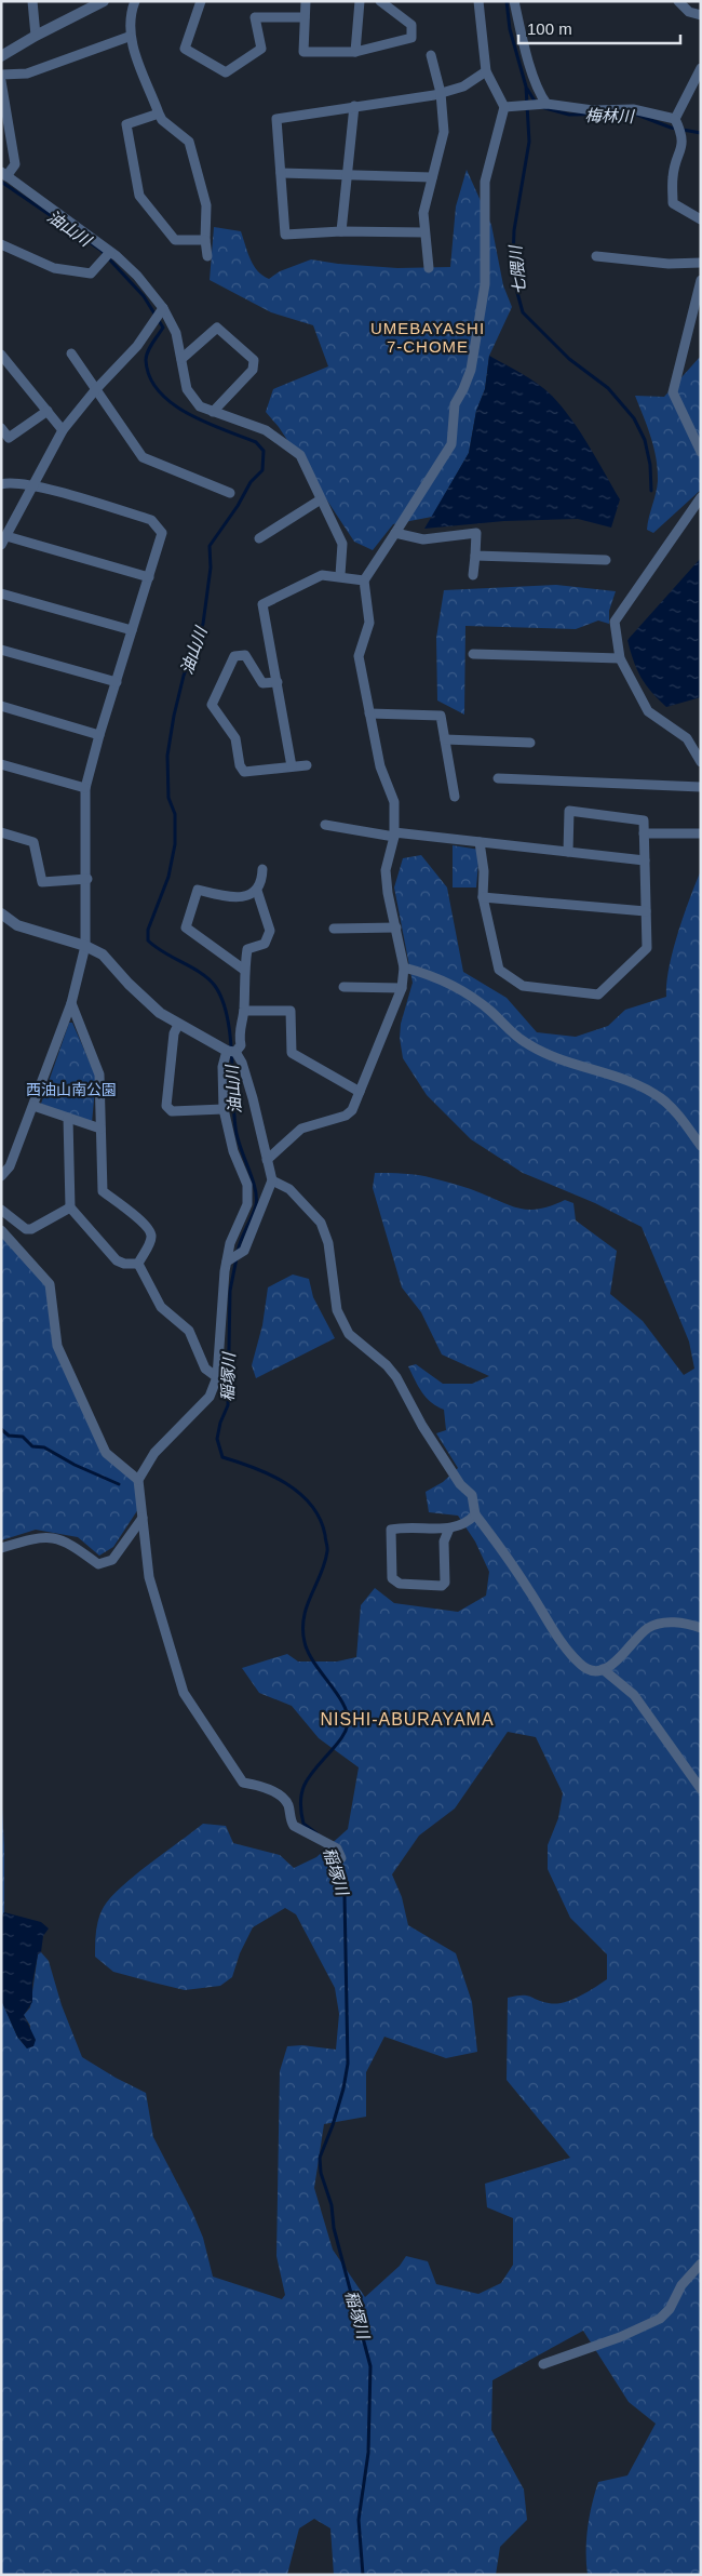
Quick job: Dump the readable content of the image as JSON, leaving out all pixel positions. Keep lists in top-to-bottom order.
{
  "districts": ["UMEBAYASHI 7-CHOME", "NISHI-ABURAYAMA"],
  "water": [
    "梅林川",
    "油山川",
    "七隈川",
    "稲塚川"
  ],
  "parks": ["西油山南公園"],
  "scale_bar": "100 m"
}
